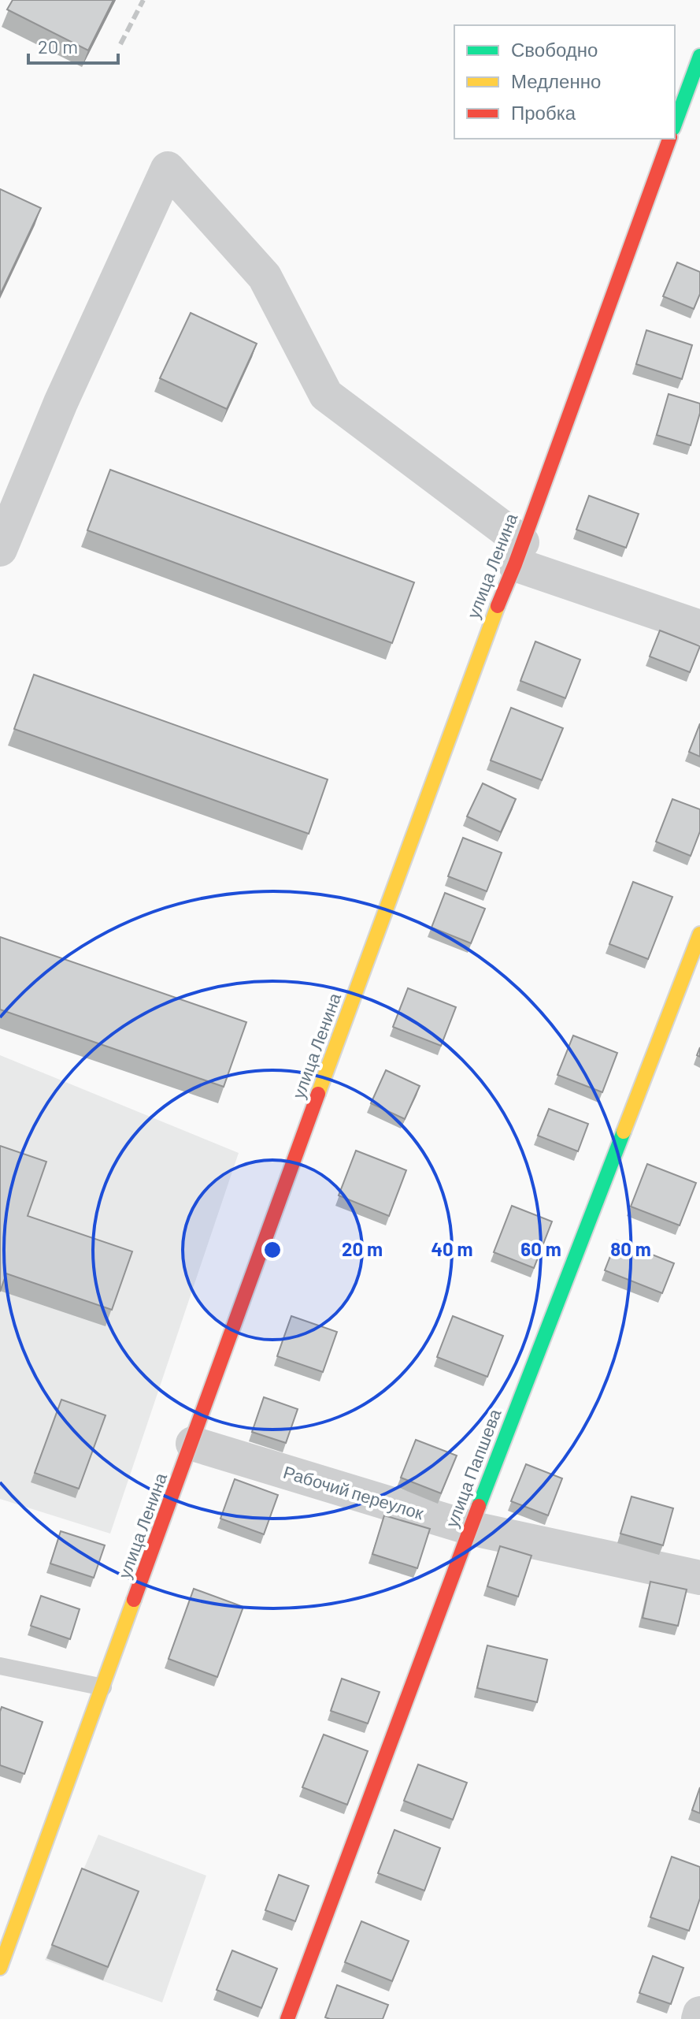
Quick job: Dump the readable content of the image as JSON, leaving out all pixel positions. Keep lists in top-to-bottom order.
{
  "streets": {
    "main road": ["улица Ленина", "улица Папшева"],
    "street": ["Рабочий переулок"]
  },
  "crossings": [
    ["улица Ленина", "Рабочий переулок"],
    ["улица Папшева", "Рабочий переулок"]
  ],
  "legend": ["Свободно", "Медленно", "Пробка"],
  "scale_bar": "20 m",
  "rings": [
    "20 m",
    "40 m",
    "60 m",
    "80 m"
  ]
}
